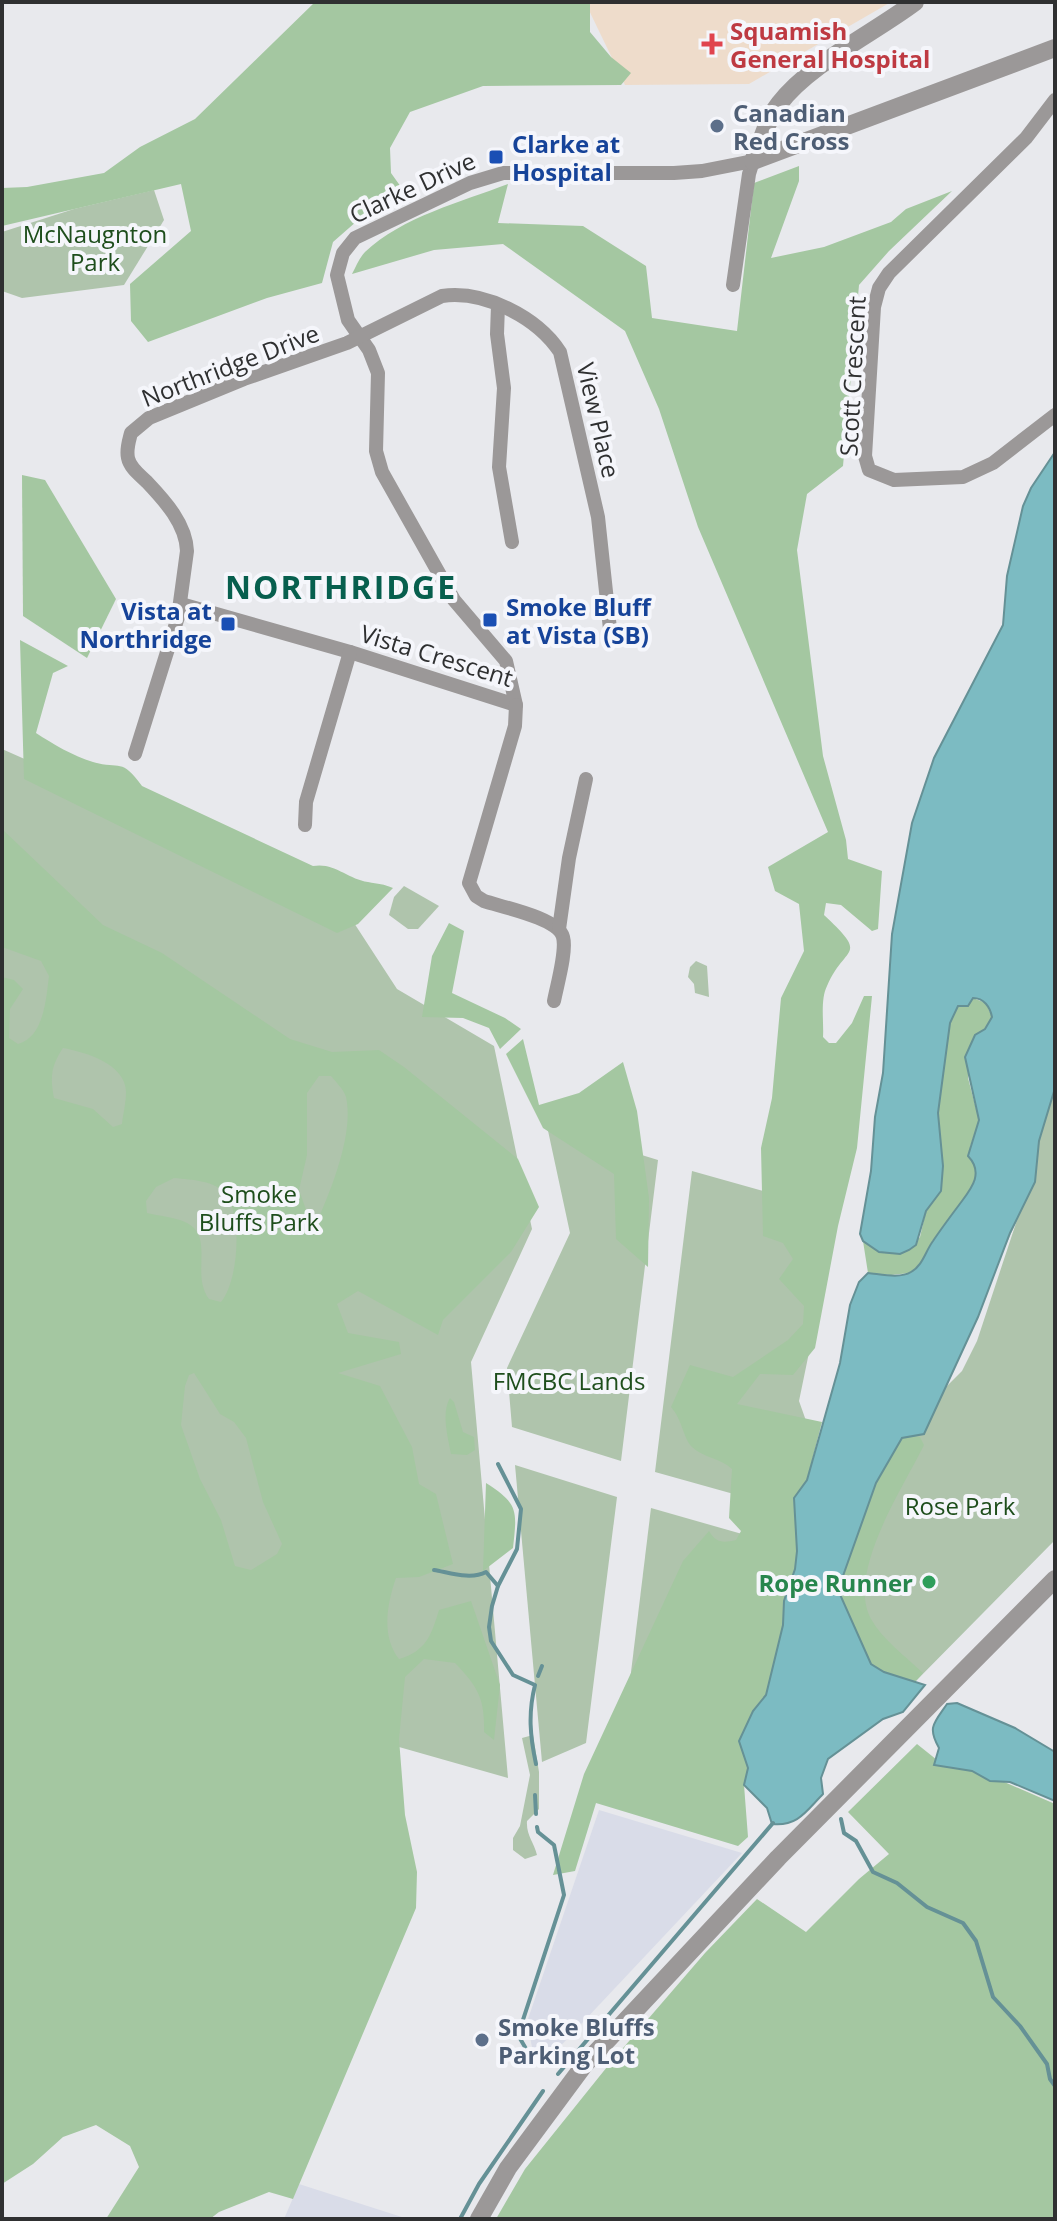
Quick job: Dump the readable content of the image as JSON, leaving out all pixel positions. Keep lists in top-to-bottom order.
{
  "streets": {
    "street": [
      "Clarke Drive",
      "Northridge Drive",
      "Scott Crescent",
      "View Place",
      "Vista Crescent"
    ]
  },
  "crossings": [
    ["Clarke Drive", "Northridge Drive"],
    ["Clarke Drive", "View Place"],
    ["Clarke Drive", "Vista Crescent"],
    ["Northridge Drive", "View Place"],
    ["Northridge Drive", "Vista Crescent"],
    ["View Place", "Vista Crescent"]
  ],
  "districts": ["NORTHRIDGE"],
  "parks": [
    "McNaugnton Park",
    "Smoke Bluffs Park",
    "FMCBC Lands",
    "Rose Park"
  ],
  "places": {
    "health": ["Squamish General Hospital"],
    "other": ["Canadian Red Cross", "Rope Runner", "Smoke Bluffs Parking Lot"],
    "transit": ["Clarke at Hospital", "Smoke Bluff at Vista (SB)", "Vista at Northridge"]
  }
}
